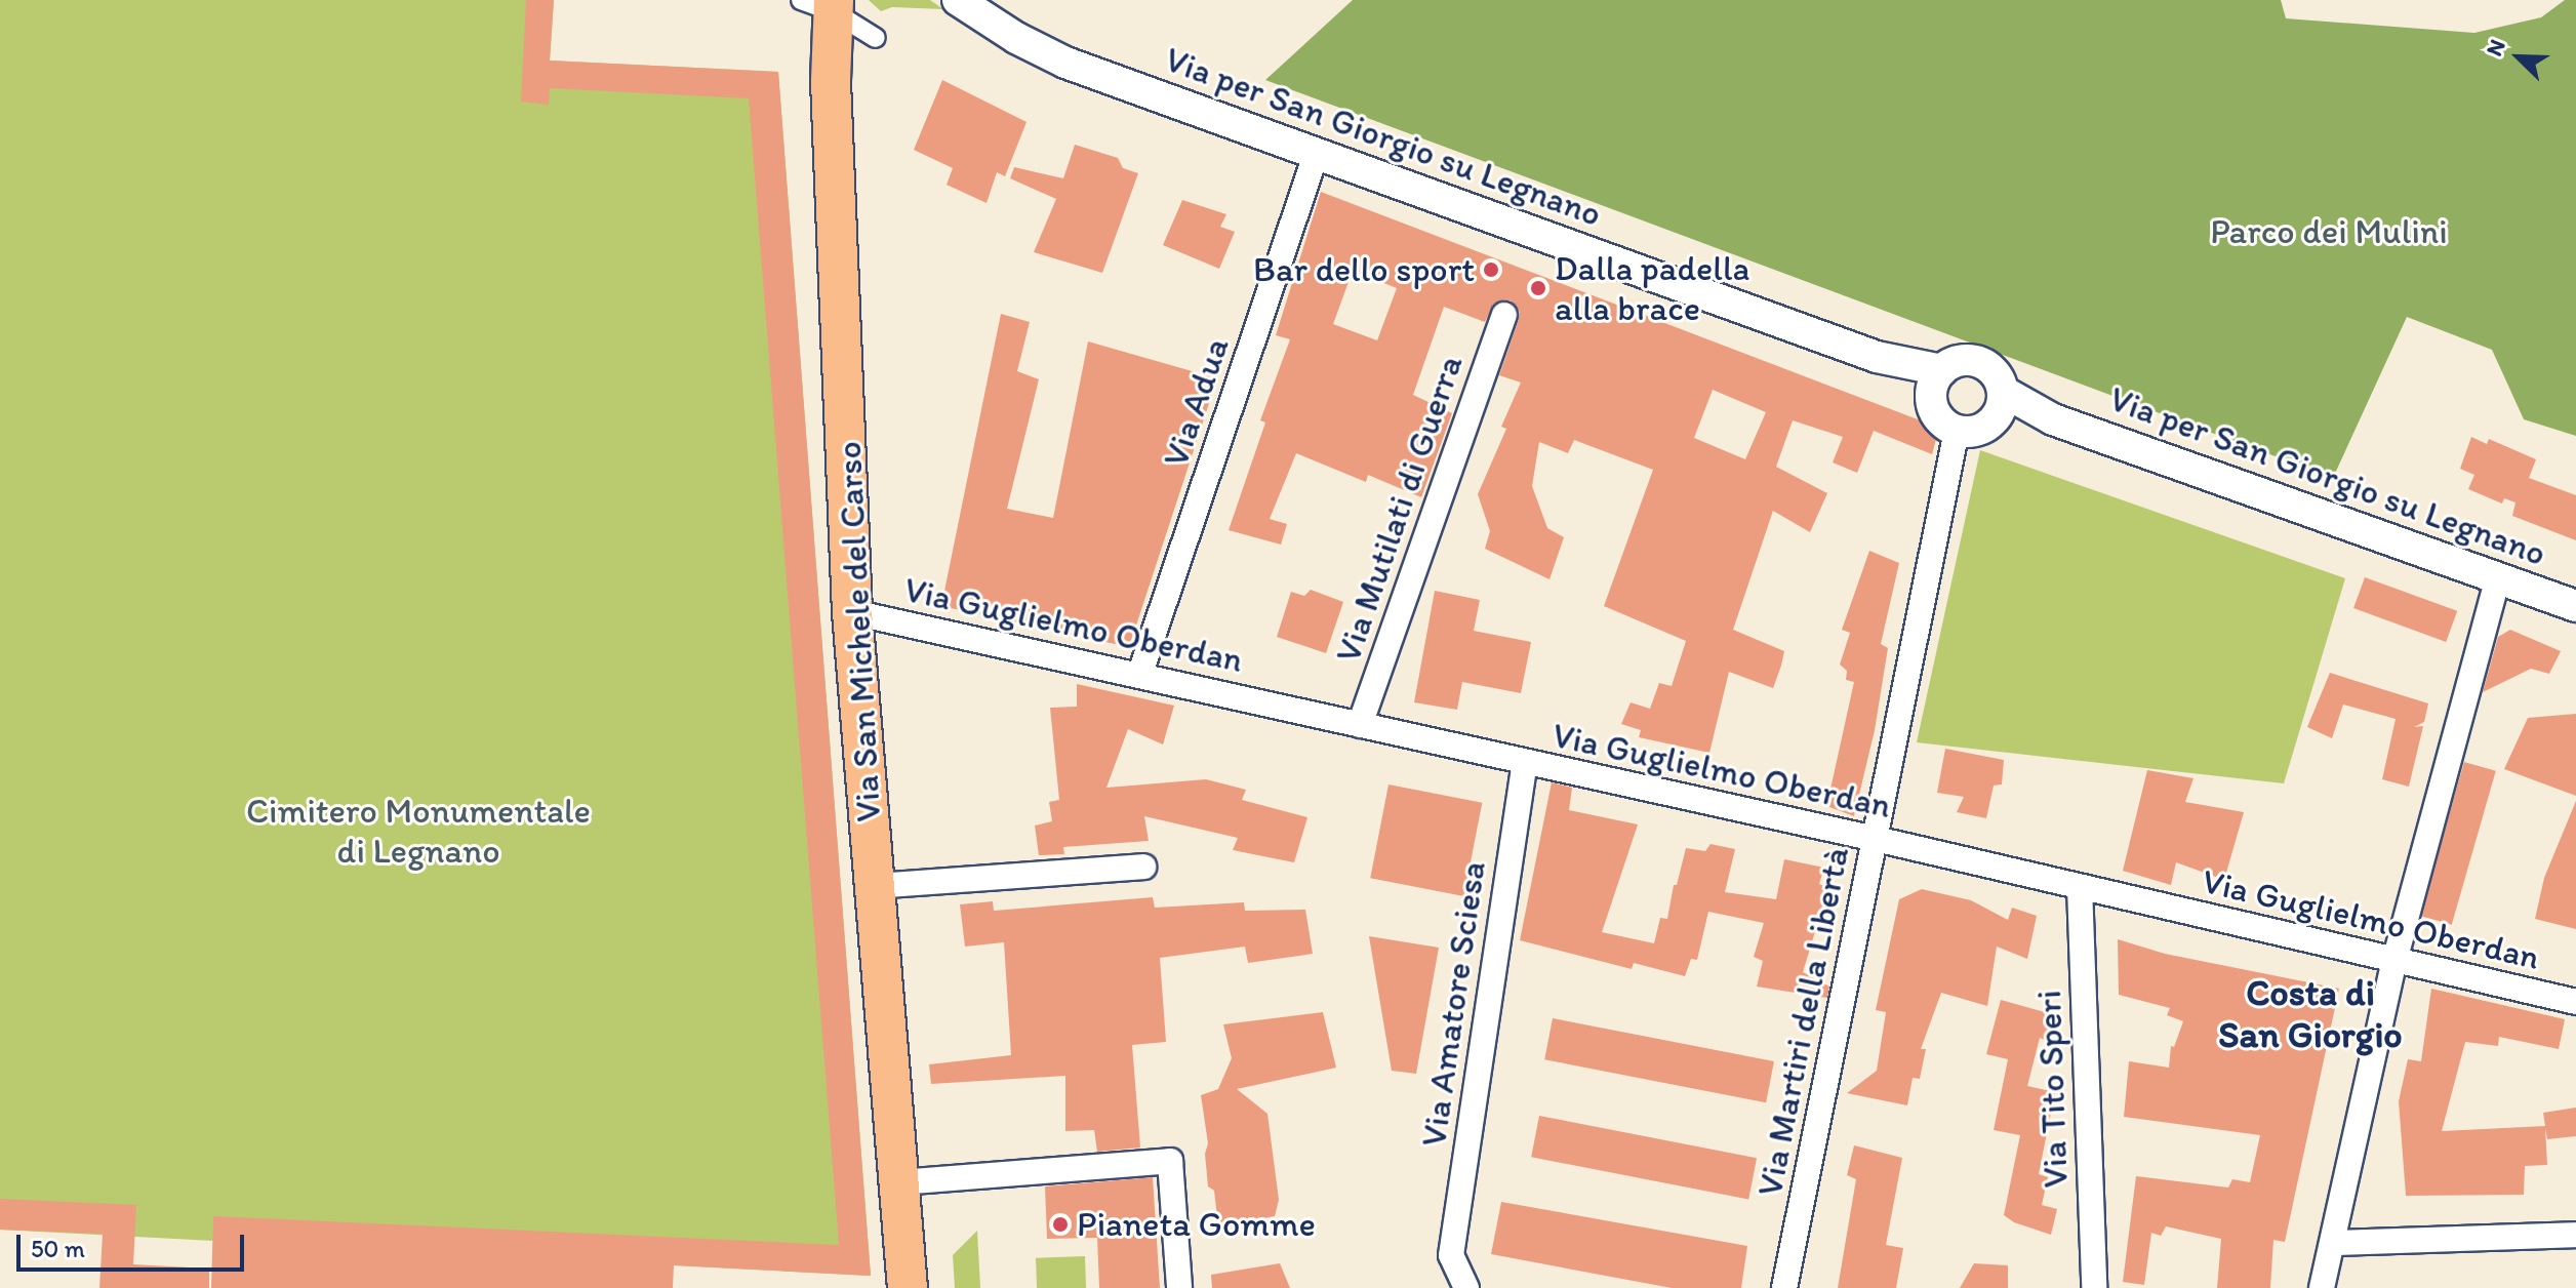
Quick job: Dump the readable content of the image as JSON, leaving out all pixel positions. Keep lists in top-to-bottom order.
{
  "streets": {
    "main road": ["Via San Michele del Carso"],
    "street": [
      "Via per San Giorgio su Legnano",
      "Via Adua",
      "Via Mutilati di Guerra",
      "Via Guglielmo Oberdan",
      "Via Amatore Sciesa",
      "Via Martiri della Libertà",
      "Via Tito Speri"
    ]
  },
  "crossings": [
    ["Via per San Giorgio su Legnano", "Via Adua"],
    ["Via per San Giorgio su Legnano", "Via Martiri della Libertà"],
    ["Via Adua", "Via Guglielmo Oberdan"],
    ["Via Mutilati di Guerra", "Via Guglielmo Oberdan"],
    ["Via Guglielmo Oberdan", "Via San Michele del Carso"],
    ["Via Guglielmo Oberdan", "Via Amatore Sciesa"],
    ["Via Guglielmo Oberdan", "Via Martiri della Libertà"],
    ["Via Guglielmo Oberdan", "Via Tito Speri"]
  ],
  "districts": ["Costa di San Giorgio"],
  "parks": ["Parco dei Mulini", "Cimitero Monumentale di Legnano"],
  "places": ["Bar dello sport", "Dalla padella alla brace", "Pianeta Gomme"],
  "scale_bar": "50 m",
  "north": "top left"
}
